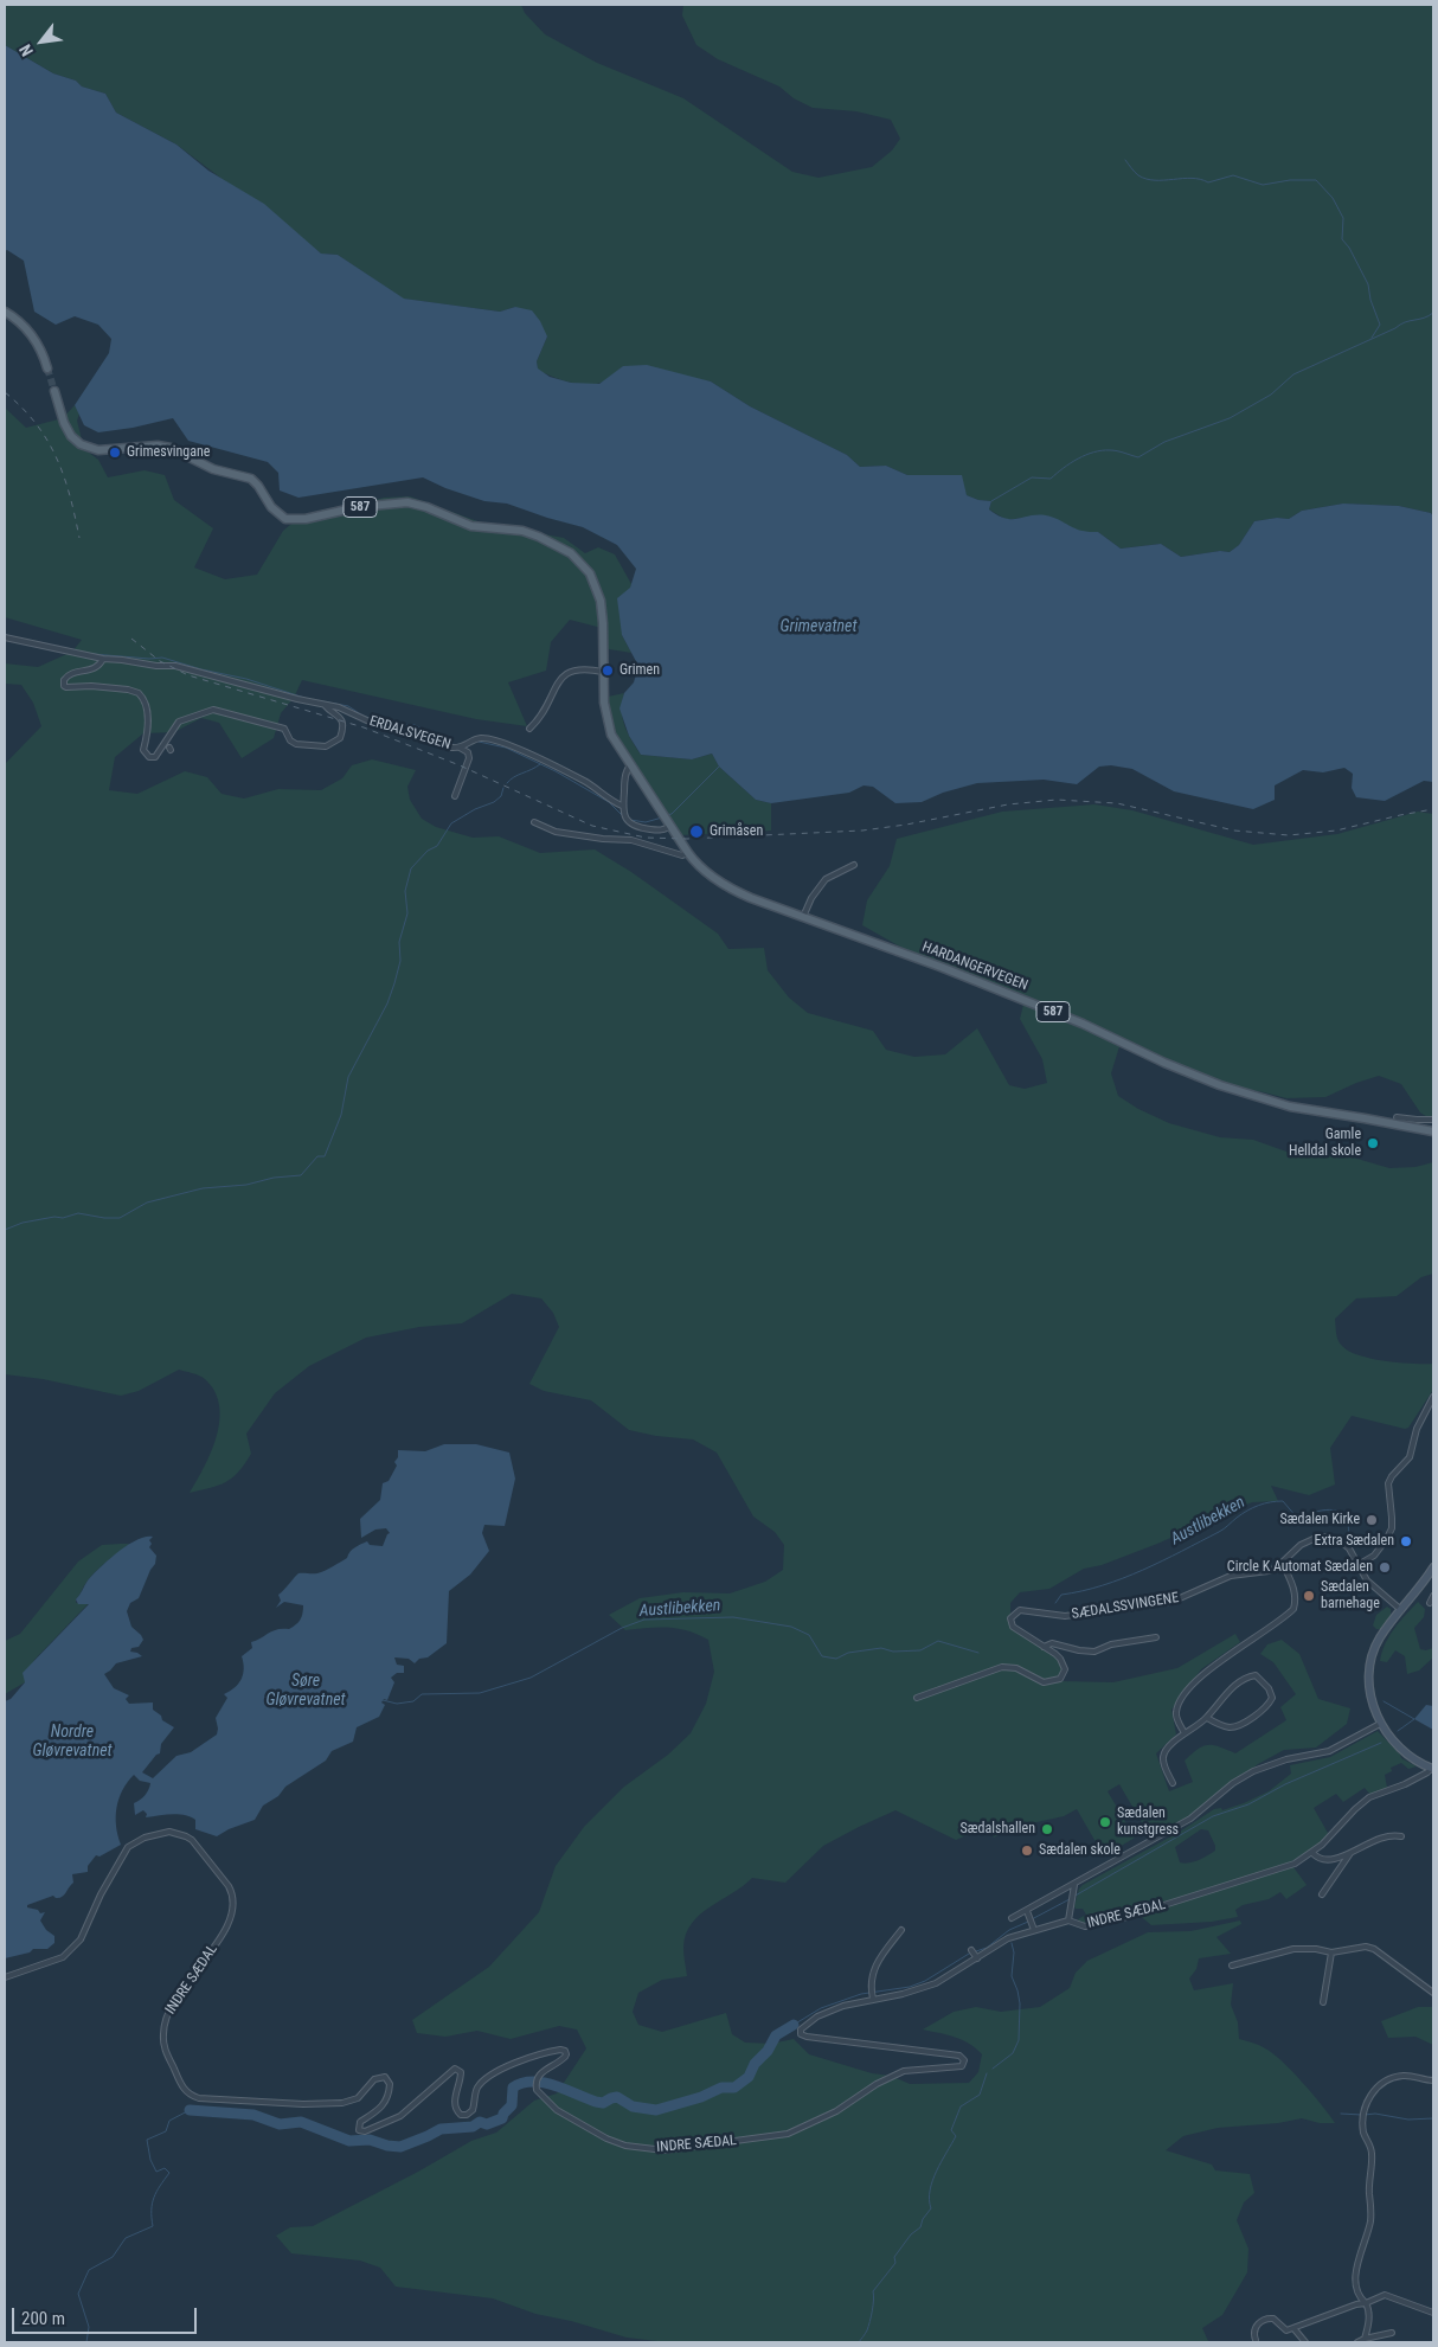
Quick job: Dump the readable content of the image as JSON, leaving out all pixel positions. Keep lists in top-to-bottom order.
{
  "streets": {
    "main road": ["587", "HARDANGERVEGEN"],
    "street": ["ERDALSVEGEN", "SÆDALSSVINGENE", "INDRE SÆDAL"]
  },
  "water": [
    "Grimevatnet",
    "Austlibekken",
    "Søre Gløvrevatnet",
    "Nordre Gløvrevatnet"
  ],
  "places": [
    "Grimesvingane",
    "Grimen",
    "Grimåsen",
    "Gamle Helldal skole",
    "Sædalen Kirke",
    "Extra Sædalen",
    "Circle K Automat Sædalen",
    "Sædalen barnehage",
    "Sædalen kunstgress",
    "Sædalshallen",
    "Sædalen skole"
  ],
  "scale_bar": "200 m",
  "north": "bottom left"
}
